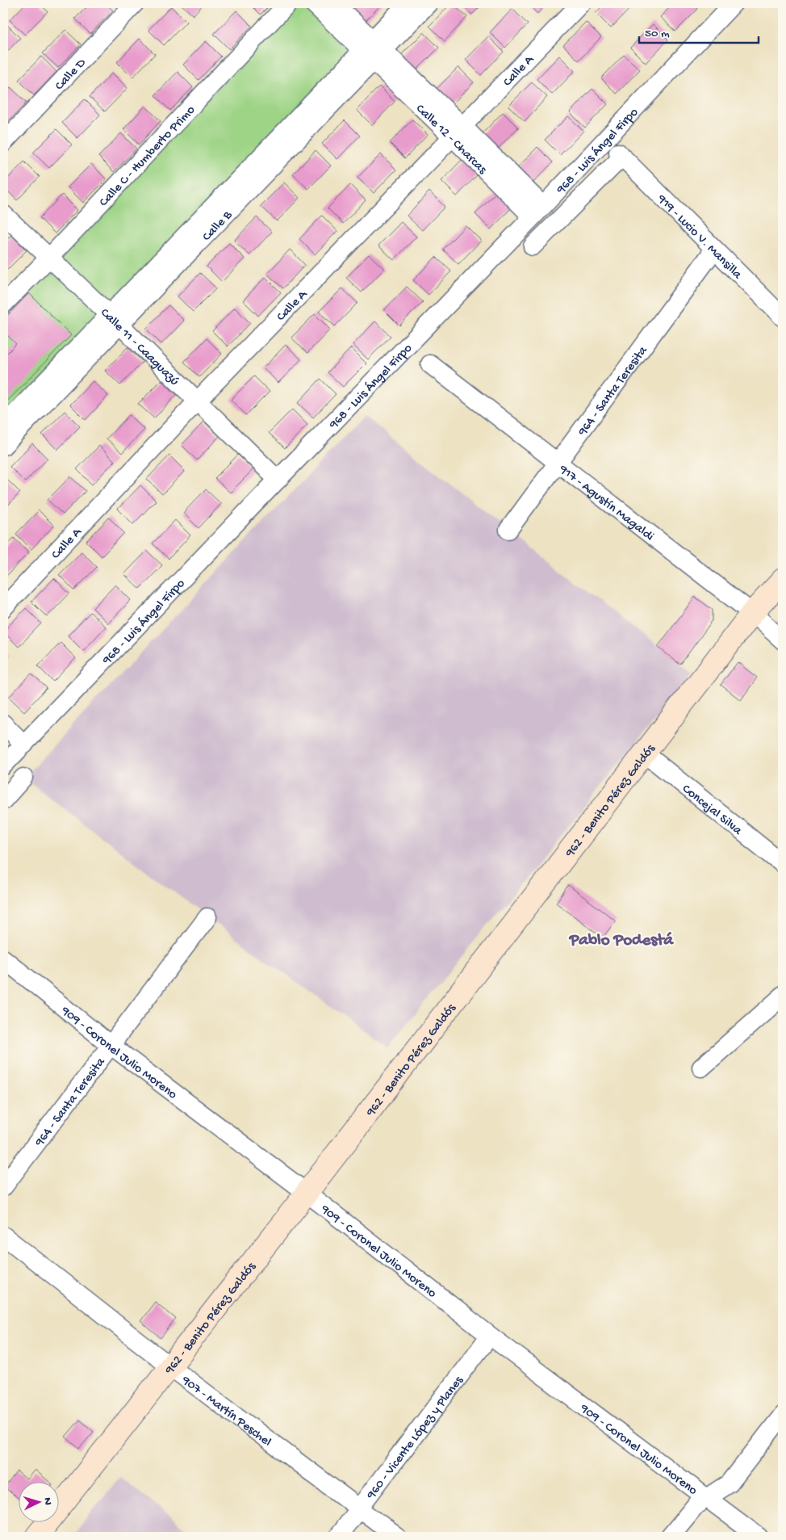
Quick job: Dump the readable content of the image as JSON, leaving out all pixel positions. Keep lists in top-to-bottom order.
{
  "streets": {
    "main road": ["962 - Benito Pérez Galdós"],
    "street": [
      "Calle A",
      "Calle D",
      "Calle 12 - Charcas",
      "968 - Luis Ángel Firpo",
      "Calle C - Humberto Primo",
      "Calle B",
      "919 - Lucio V. Mansilla",
      "Calle 11 - Caaguazú",
      "964 - Santa Teresita",
      "917 - Agustín Magaldi",
      "Concejal Silva",
      "909 - Coronel Julio Moreno",
      "907 - Martín Peschel",
      "960 - Vicente López y Planes"
    ]
  },
  "crossings": [
    ["Calle A", "Calle 12 - Charcas"],
    ["Calle A", "Calle 11 - Caaguazú"],
    ["Calle 12 - Charcas", "968 - Luis Ángel Firpo"],
    ["Calle 12 - Charcas", "Calle B"],
    ["968 - Luis Ángel Firpo", "Calle 11 - Caaguazú"],
    ["Calle C - Humberto Primo", "Calle 11 - Caaguazú"],
    ["Calle B", "Calle 11 - Caaguazú"],
    ["919 - Lucio V. Mansilla", "964 - Santa Teresita"],
    ["964 - Santa Teresita", "917 - Agustín Magaldi"],
    ["964 - Santa Teresita", "909 - Coronel Julio Moreno"],
    ["917 - Agustín Magaldi", "962 - Benito Pérez Galdós"],
    ["962 - Benito Pérez Galdós", "Concejal Silva"],
    ["962 - Benito Pérez Galdós", "909 - Coronel Julio Moreno"],
    ["962 - Benito Pérez Galdós", "907 - Martín Peschel"],
    ["909 - Coronel Julio Moreno", "960 - Vicente López y Planes"],
    ["907 - Martín Peschel", "960 - Vicente López y Planes"]
  ],
  "districts": ["Pablo Podestá"],
  "scale_bar": "50 m",
  "north": "right"
}
